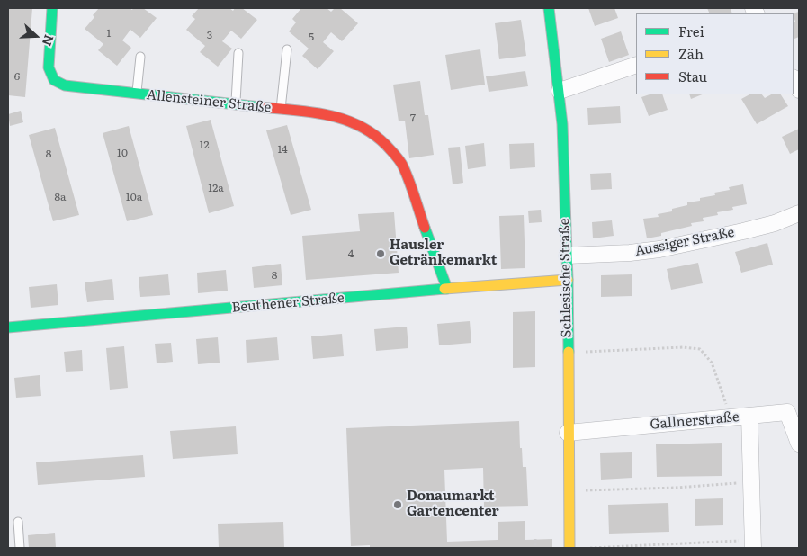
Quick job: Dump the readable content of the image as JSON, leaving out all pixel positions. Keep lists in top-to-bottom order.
{
  "streets": {
    "street": [
      "Allensteiner Straße",
      "Aussiger Straße",
      "Schlesische Straße",
      "Beuthener Straße",
      "Gallnerstraße"
    ]
  },
  "crossings": [
    ["Allensteiner Straße", "Beuthener Straße"],
    ["Aussiger Straße", "Schlesische Straße"],
    ["Schlesische Straße", "Beuthener Straße"],
    ["Schlesische Straße", "Gallnerstraße"]
  ],
  "places": ["Hausler Getränkemarkt", "Donaumarkt Gartencenter"],
  "house_numbers": [
    "1",
    "3",
    "5",
    "6",
    "7",
    "12",
    "14",
    "10",
    "8",
    "12a",
    "8a",
    "10a",
    "4",
    "8"
  ],
  "legend": ["Frei", "Zäh", "Stau"],
  "north": "right"
}
